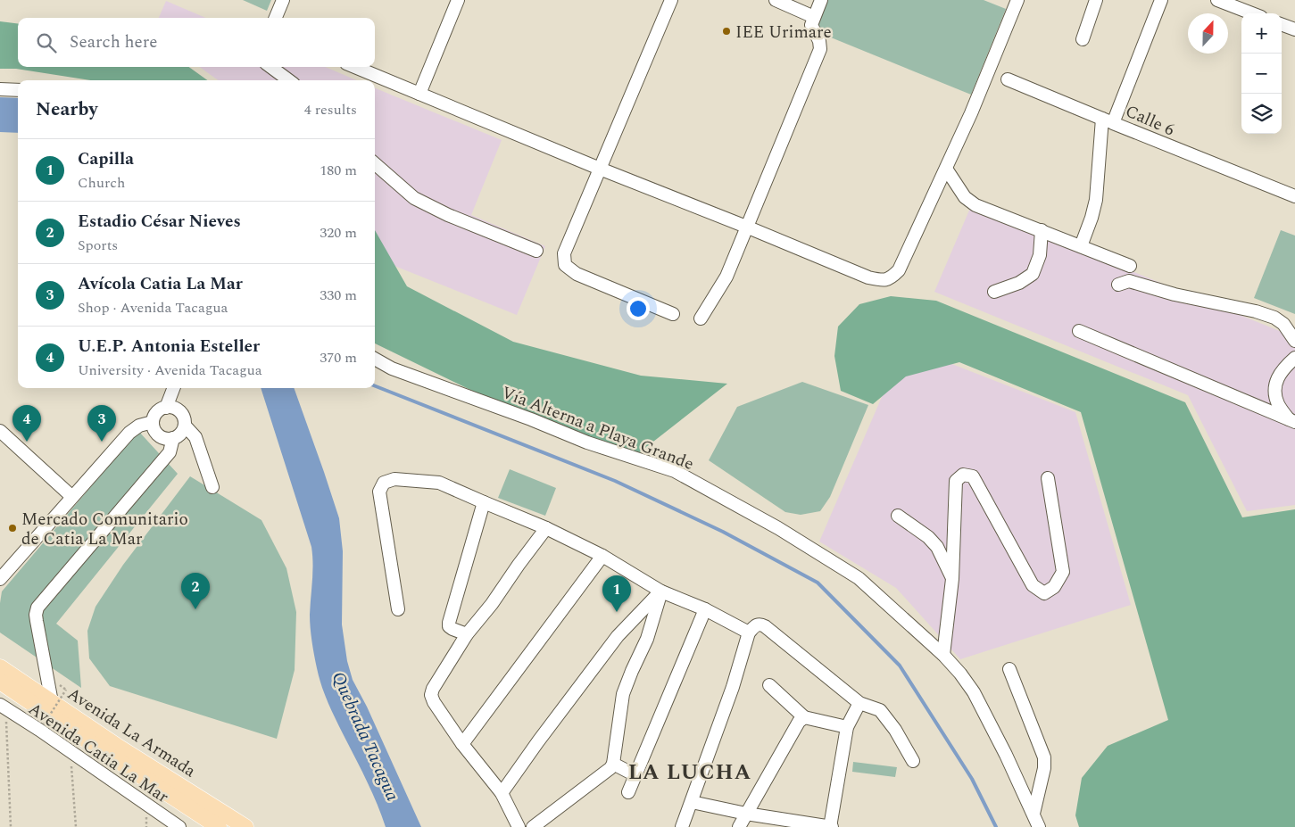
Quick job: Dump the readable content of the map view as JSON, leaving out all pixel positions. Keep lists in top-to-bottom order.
{
  "streets": {
    "main road": ["Avenida La Armada"],
    "street": ["Calle 6", "Vía Alterna a Playa Grande", "Avenida Catia La Mar"]
  },
  "districts": ["LA LUCHA"],
  "water": ["Quebrada Tacagua"],
  "places": ["IEE Urimare", "Mercado Comunitario de Catia La Mar"],
  "north": "top",
  "page": {
    "map_buttons": ["+", "−"],
    "search": "Search here",
    "heading": ["Nearby", "4 results"],
    "list": [
      {
        "mark": "1",
        "name": "Capilla",
        "note": "Church",
        "value": "180 m"
      },
      {
        "mark": "2",
        "name": "Estadio César Nieves",
        "note": "Sports",
        "value": "320 m"
      },
      {
        "mark": "3",
        "name": "Avícola Catia La Mar",
        "note": "Shop · Avenida Tacagua",
        "value": "330 m"
      },
      {
        "mark": "4",
        "name": "U.E.P. Antonia Esteller",
        "note": "University · Avenida Tacagua",
        "value": "370 m"
      }
    ],
    "pins": [
      "3",
      "4",
      "2",
      "1"
    ]
  }
}
